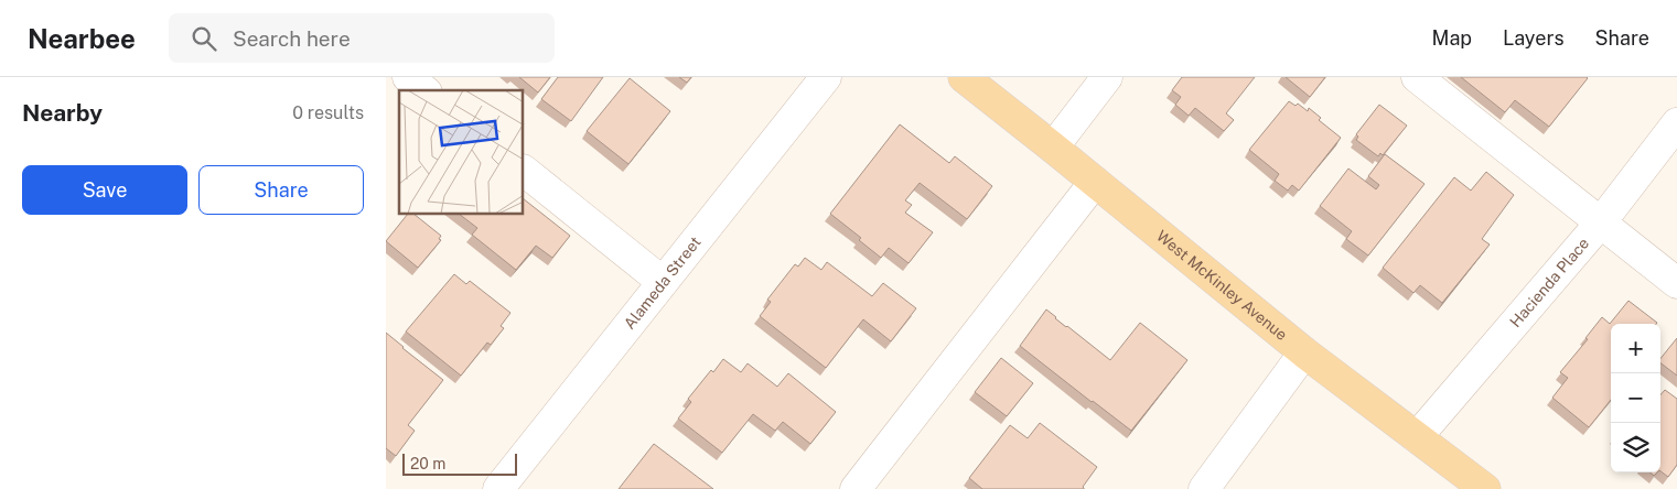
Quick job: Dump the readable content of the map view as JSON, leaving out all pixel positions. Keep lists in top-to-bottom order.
{
  "streets": {
    "main road": ["West McKinley Avenue"],
    "street": ["Hacienda Place", "Alameda Street"]
  },
  "crossings": [
    ["Hacienda Place", "West McKinley Avenue"]
  ],
  "scale_bar": "20 m",
  "page": {
    "header": "Nearbee",
    "search": "Search here",
    "nav": ["Map", "Layers", "Share"],
    "heading": ["Nearby", "0 results"],
    "buttons": ["Save", "Share"],
    "map_buttons": ["+", "−"],
    "scale": "20 m"
  }
}
